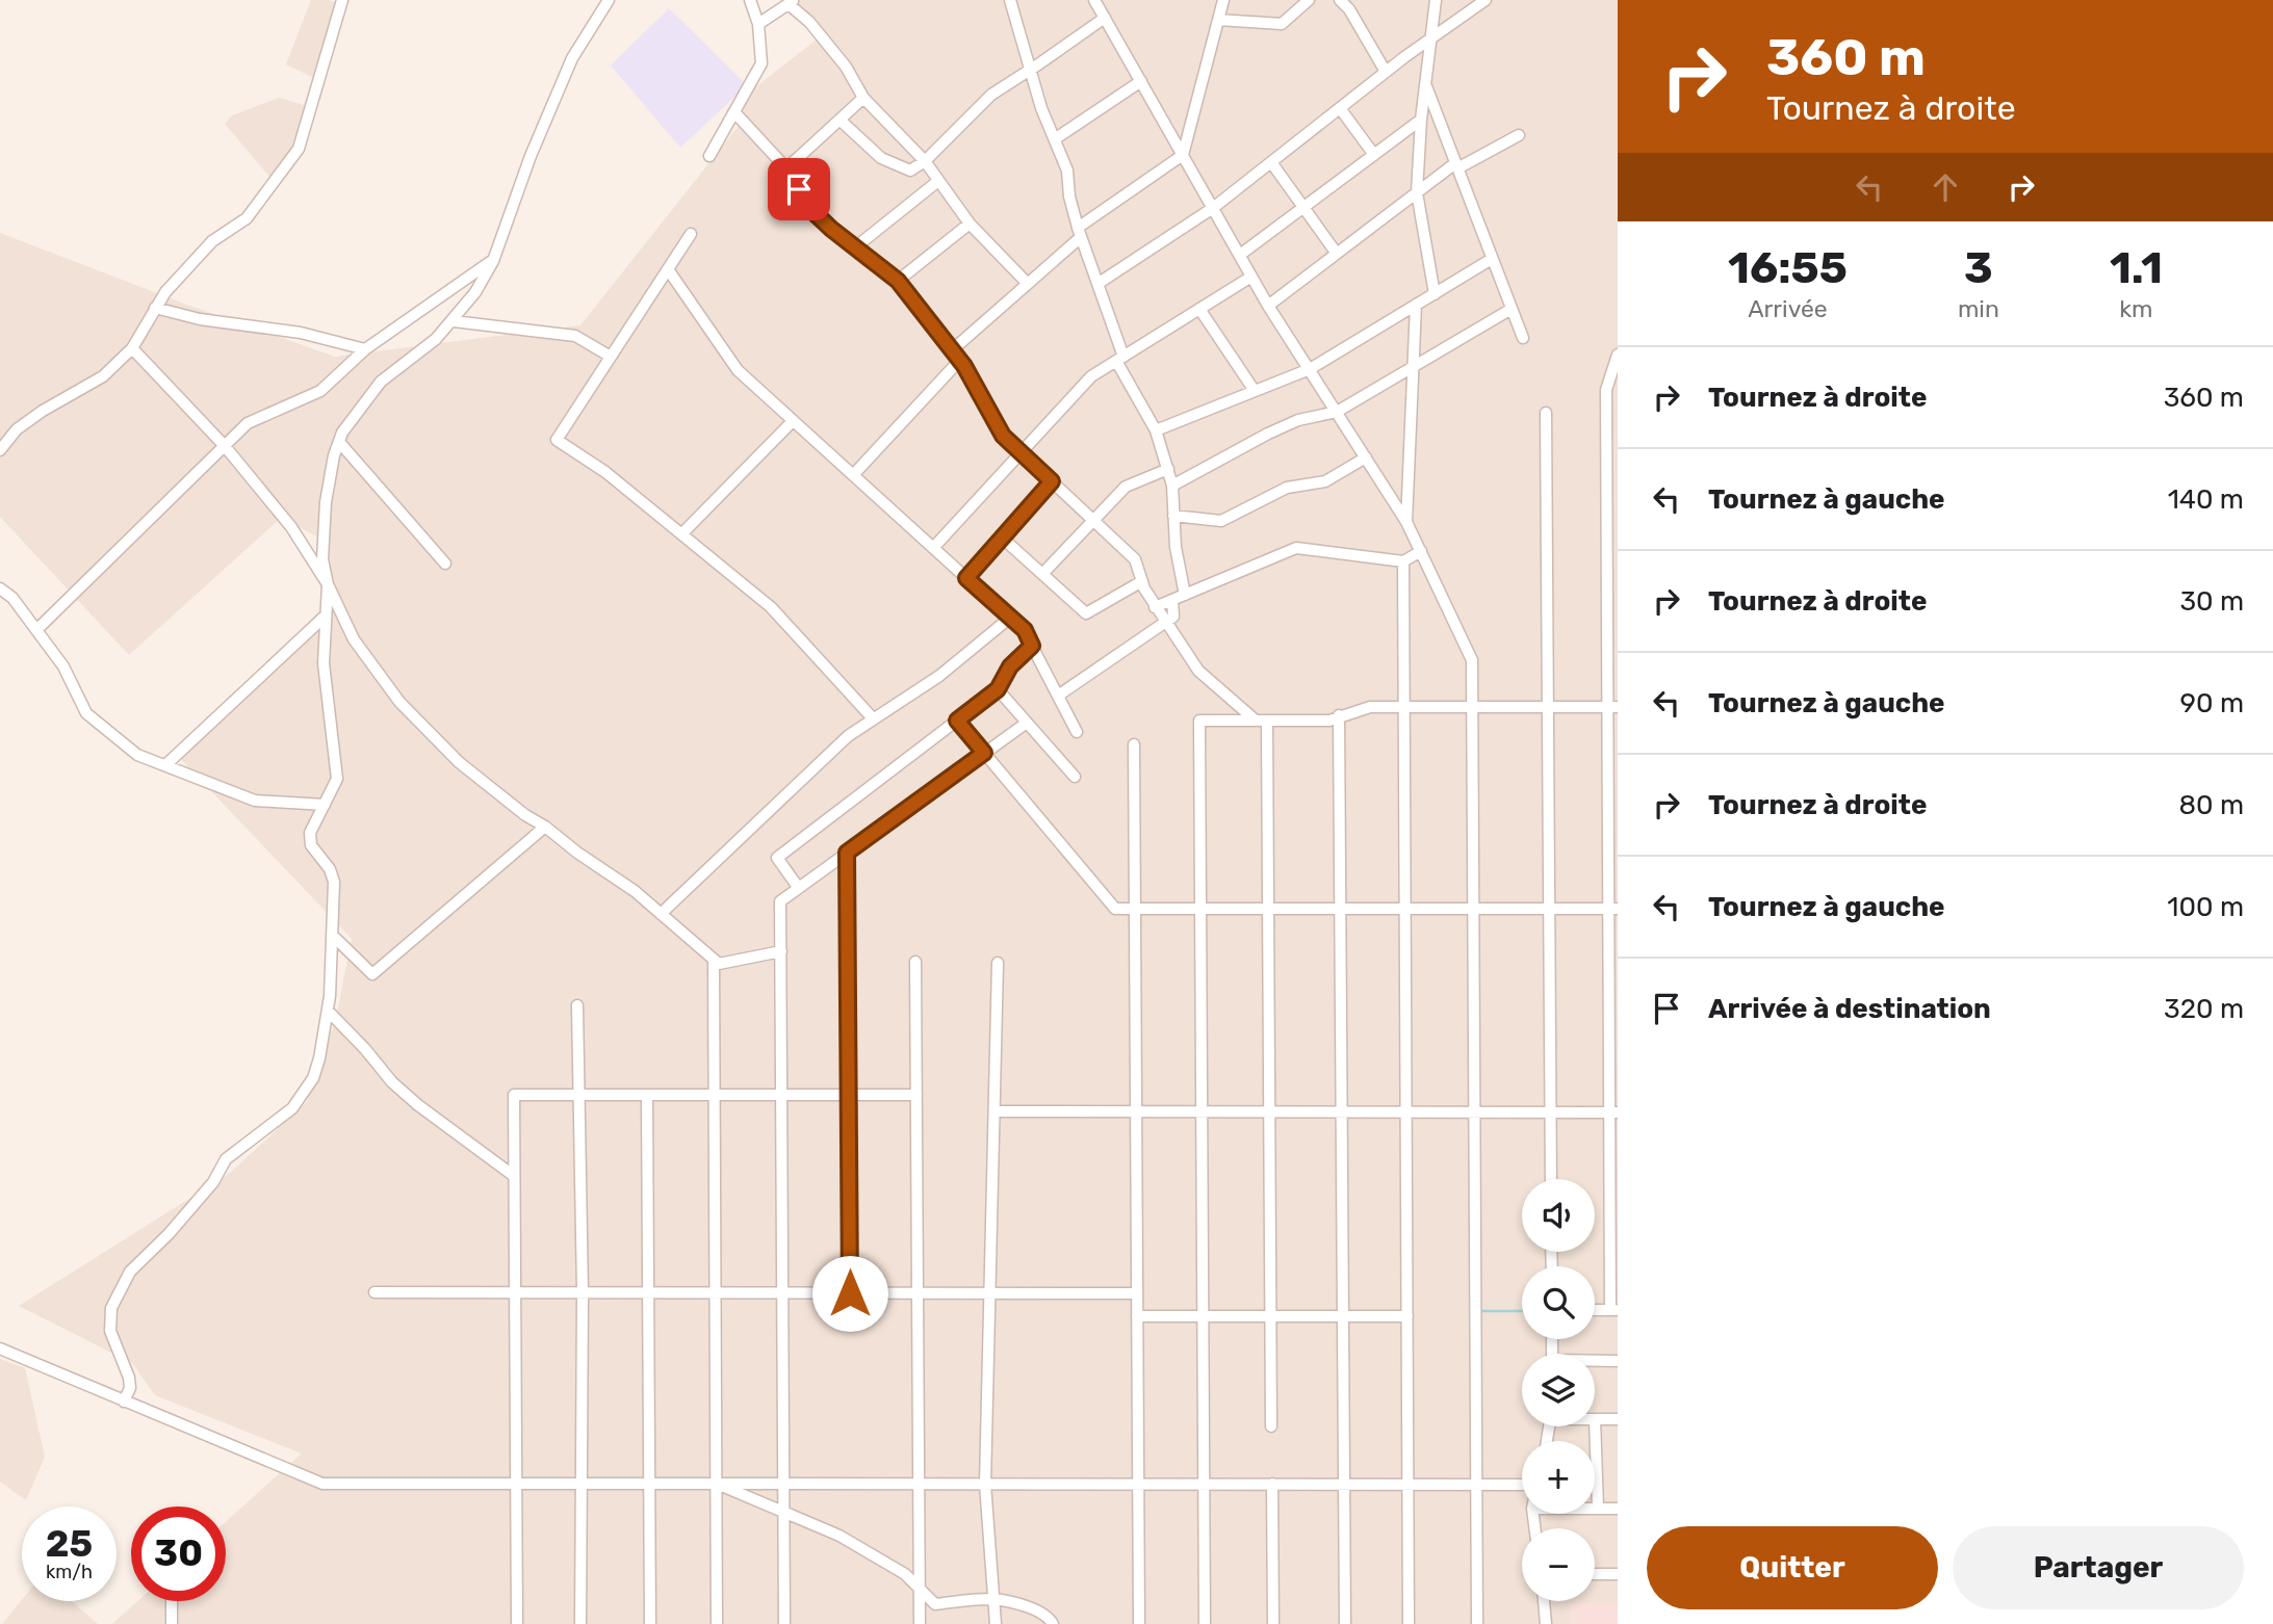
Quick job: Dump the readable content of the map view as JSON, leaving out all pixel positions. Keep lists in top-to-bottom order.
{
  "page": {
    "turn": ["360 m", "Tournez à droite"],
    "eta": [
      "16:55",
      "Arrivée",
      "3",
      "min",
      "1.1",
      "km"
    ],
    "list": [
      {
        "name": "Tournez à droite",
        "value": "360 m"
      },
      {
        "name": "Tournez à gauche",
        "value": "140 m"
      },
      {
        "name": "Tournez à droite",
        "value": "30 m"
      },
      {
        "name": "Tournez à gauche",
        "value": "90 m"
      },
      {
        "name": "Tournez à droite",
        "value": "80 m"
      },
      {
        "name": "Tournez à gauche",
        "value": "100 m"
      },
      {
        "name": "Arrivée à destination",
        "value": "320 m"
      }
    ],
    "map_buttons": ["+", "−"],
    "speed": "25 km/h",
    "limit": "30",
    "buttons": ["Quitter", "Partager"]
  }
}
